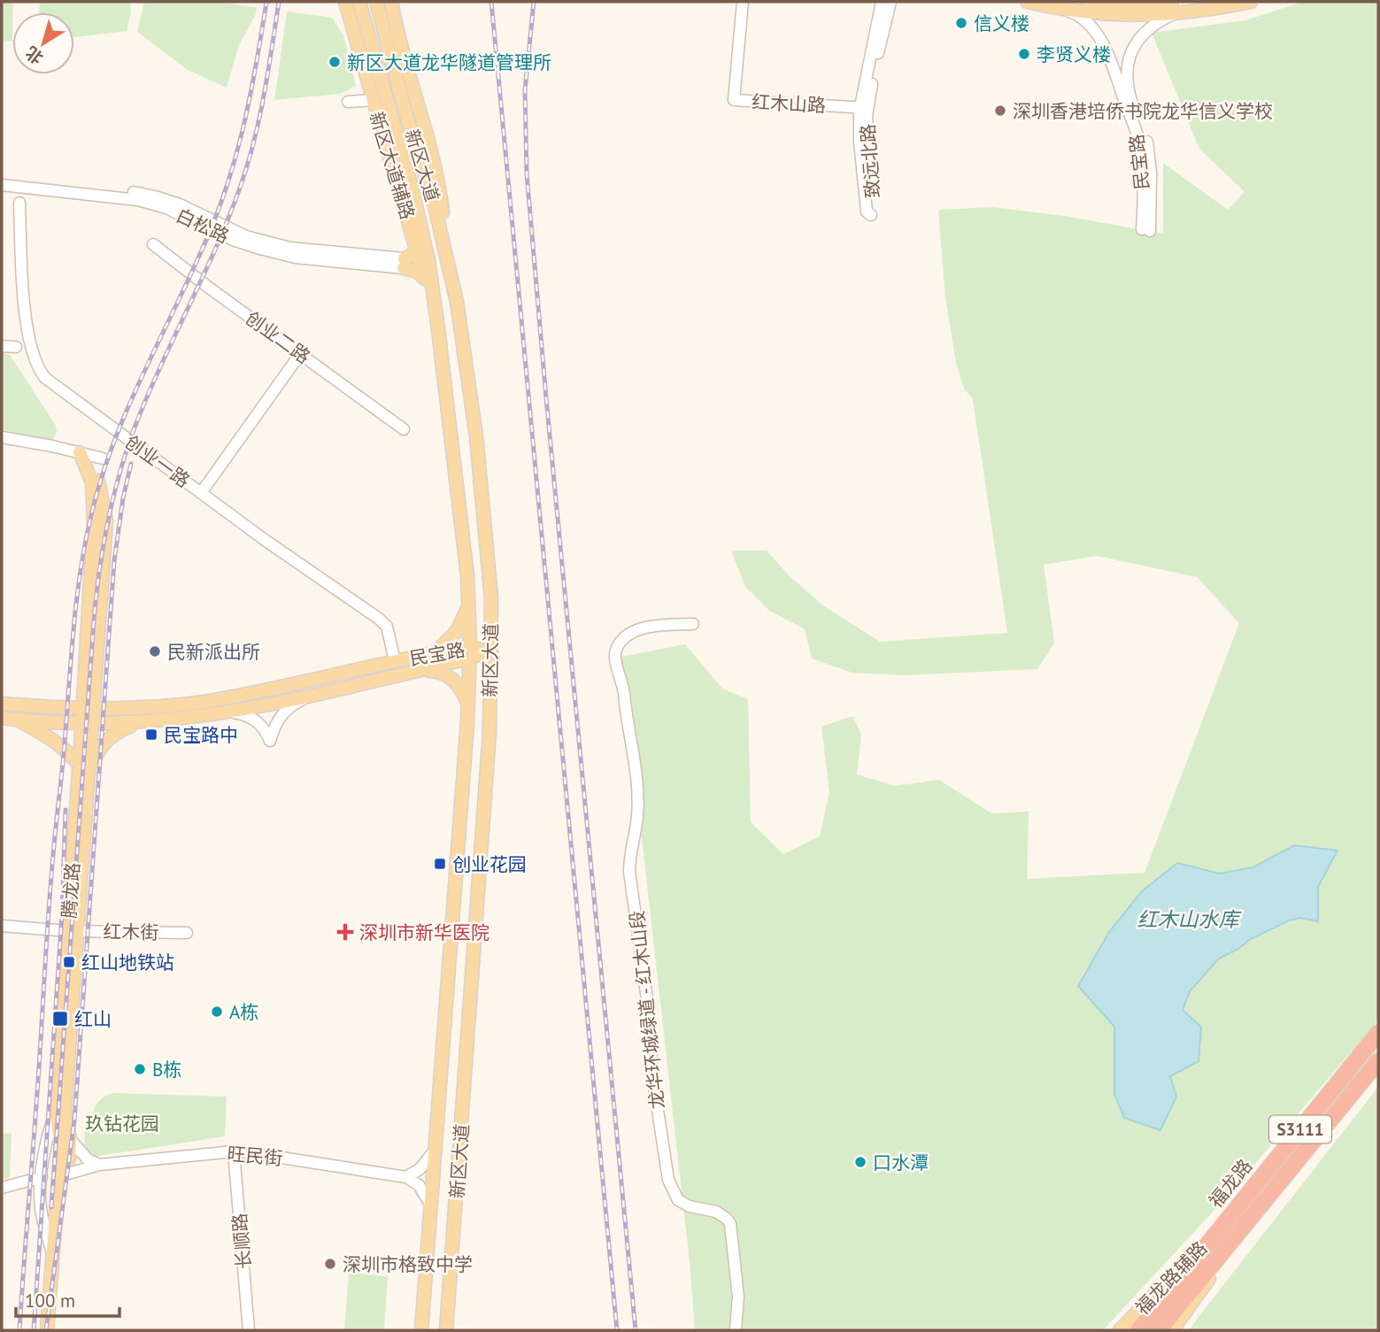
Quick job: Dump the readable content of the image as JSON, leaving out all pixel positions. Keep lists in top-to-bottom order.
{
  "streets": {
    "highway": ["S3111", "福龙路"],
    "main road": [
      "民宝路",
      "新区大道辅路",
      "新区大道",
      "腾龙路",
      "福龙路辅路"
    ],
    "street": [
      "红木山路",
      "致远北路",
      "白松路",
      "创业二路",
      "创业一路",
      "红木街",
      "龙华环城绿道 - 红木山段",
      "旺民街",
      "长顺路"
    ]
  },
  "crossings": [
    ["红木山路", "致远北路"],
    ["民宝路", "新区大道"],
    ["民宝路", "创业一路"],
    ["民宝路", "腾龙路"],
    ["新区大道辅路", "新区大道"],
    ["腾龙路", "红木街"],
    ["腾龙路", "旺民街"],
    ["旺民街", "长顺路"],
    ["福龙路", "福龙路辅路"]
  ],
  "water": ["红木山水库"],
  "parks": ["玖钻花园"],
  "places": {
    "other": [
      "信义楼",
      "李贤义楼",
      "新区大道龙华隧道管理所",
      "深圳香港培侨书院龙华信义学校",
      "民新派出所",
      "A栋",
      "B栋",
      "口水潭",
      "深圳市格致中学"
    ],
    "transit": [
      "民宝路中",
      "创业花园",
      "红山地铁站",
      "红山"
    ],
    "health": ["深圳市新华医院"]
  },
  "scale_bar": "100 m",
  "north": "bottom left"
}
